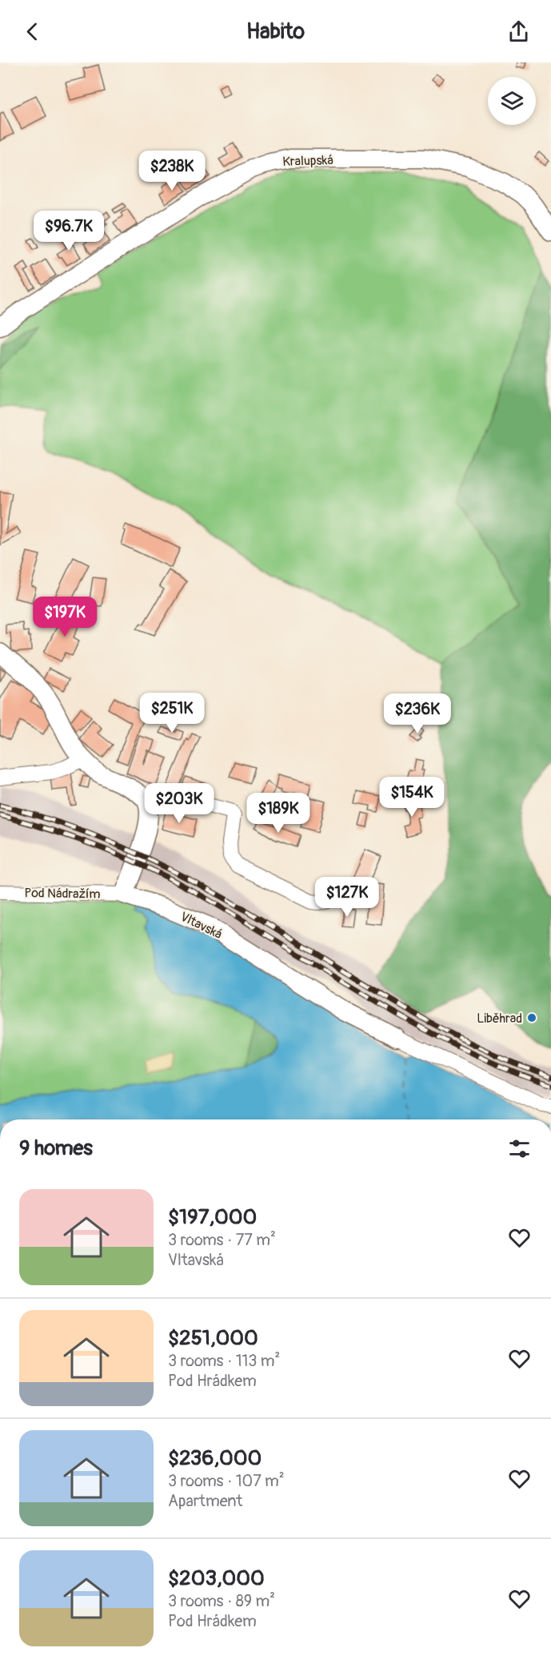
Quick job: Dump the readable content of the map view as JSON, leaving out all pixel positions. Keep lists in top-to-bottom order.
{
  "streets": {
    "street": ["Kralupská", "Pod Nádražím", "Vltavská"]
  },
  "crossings": [
    ["Pod Nádražím", "Vltavská"]
  ],
  "places": ["Liběhrad"],
  "page": {
    "header": "Habito",
    "price": [
      "$238K",
      "$96.7K",
      "$197K",
      "$251K",
      "$236K",
      "$154K",
      "$203K",
      "$189K",
      "$127K"
    ],
    "heading": "9 homes",
    "list": [
      {
        "name": "$197,000",
        "note": "3 rooms · 77 m² · Vltavská"
      },
      {
        "name": "$251,000",
        "note": "3 rooms · 113 m² · Pod Hrádkem"
      },
      {
        "name": "$236,000",
        "note": "3 rooms · 107 m² · Apartment"
      },
      {
        "name": "$203,000",
        "note": "3 rooms · 89 m² · Pod Hrádkem"
      }
    ]
  }
}
